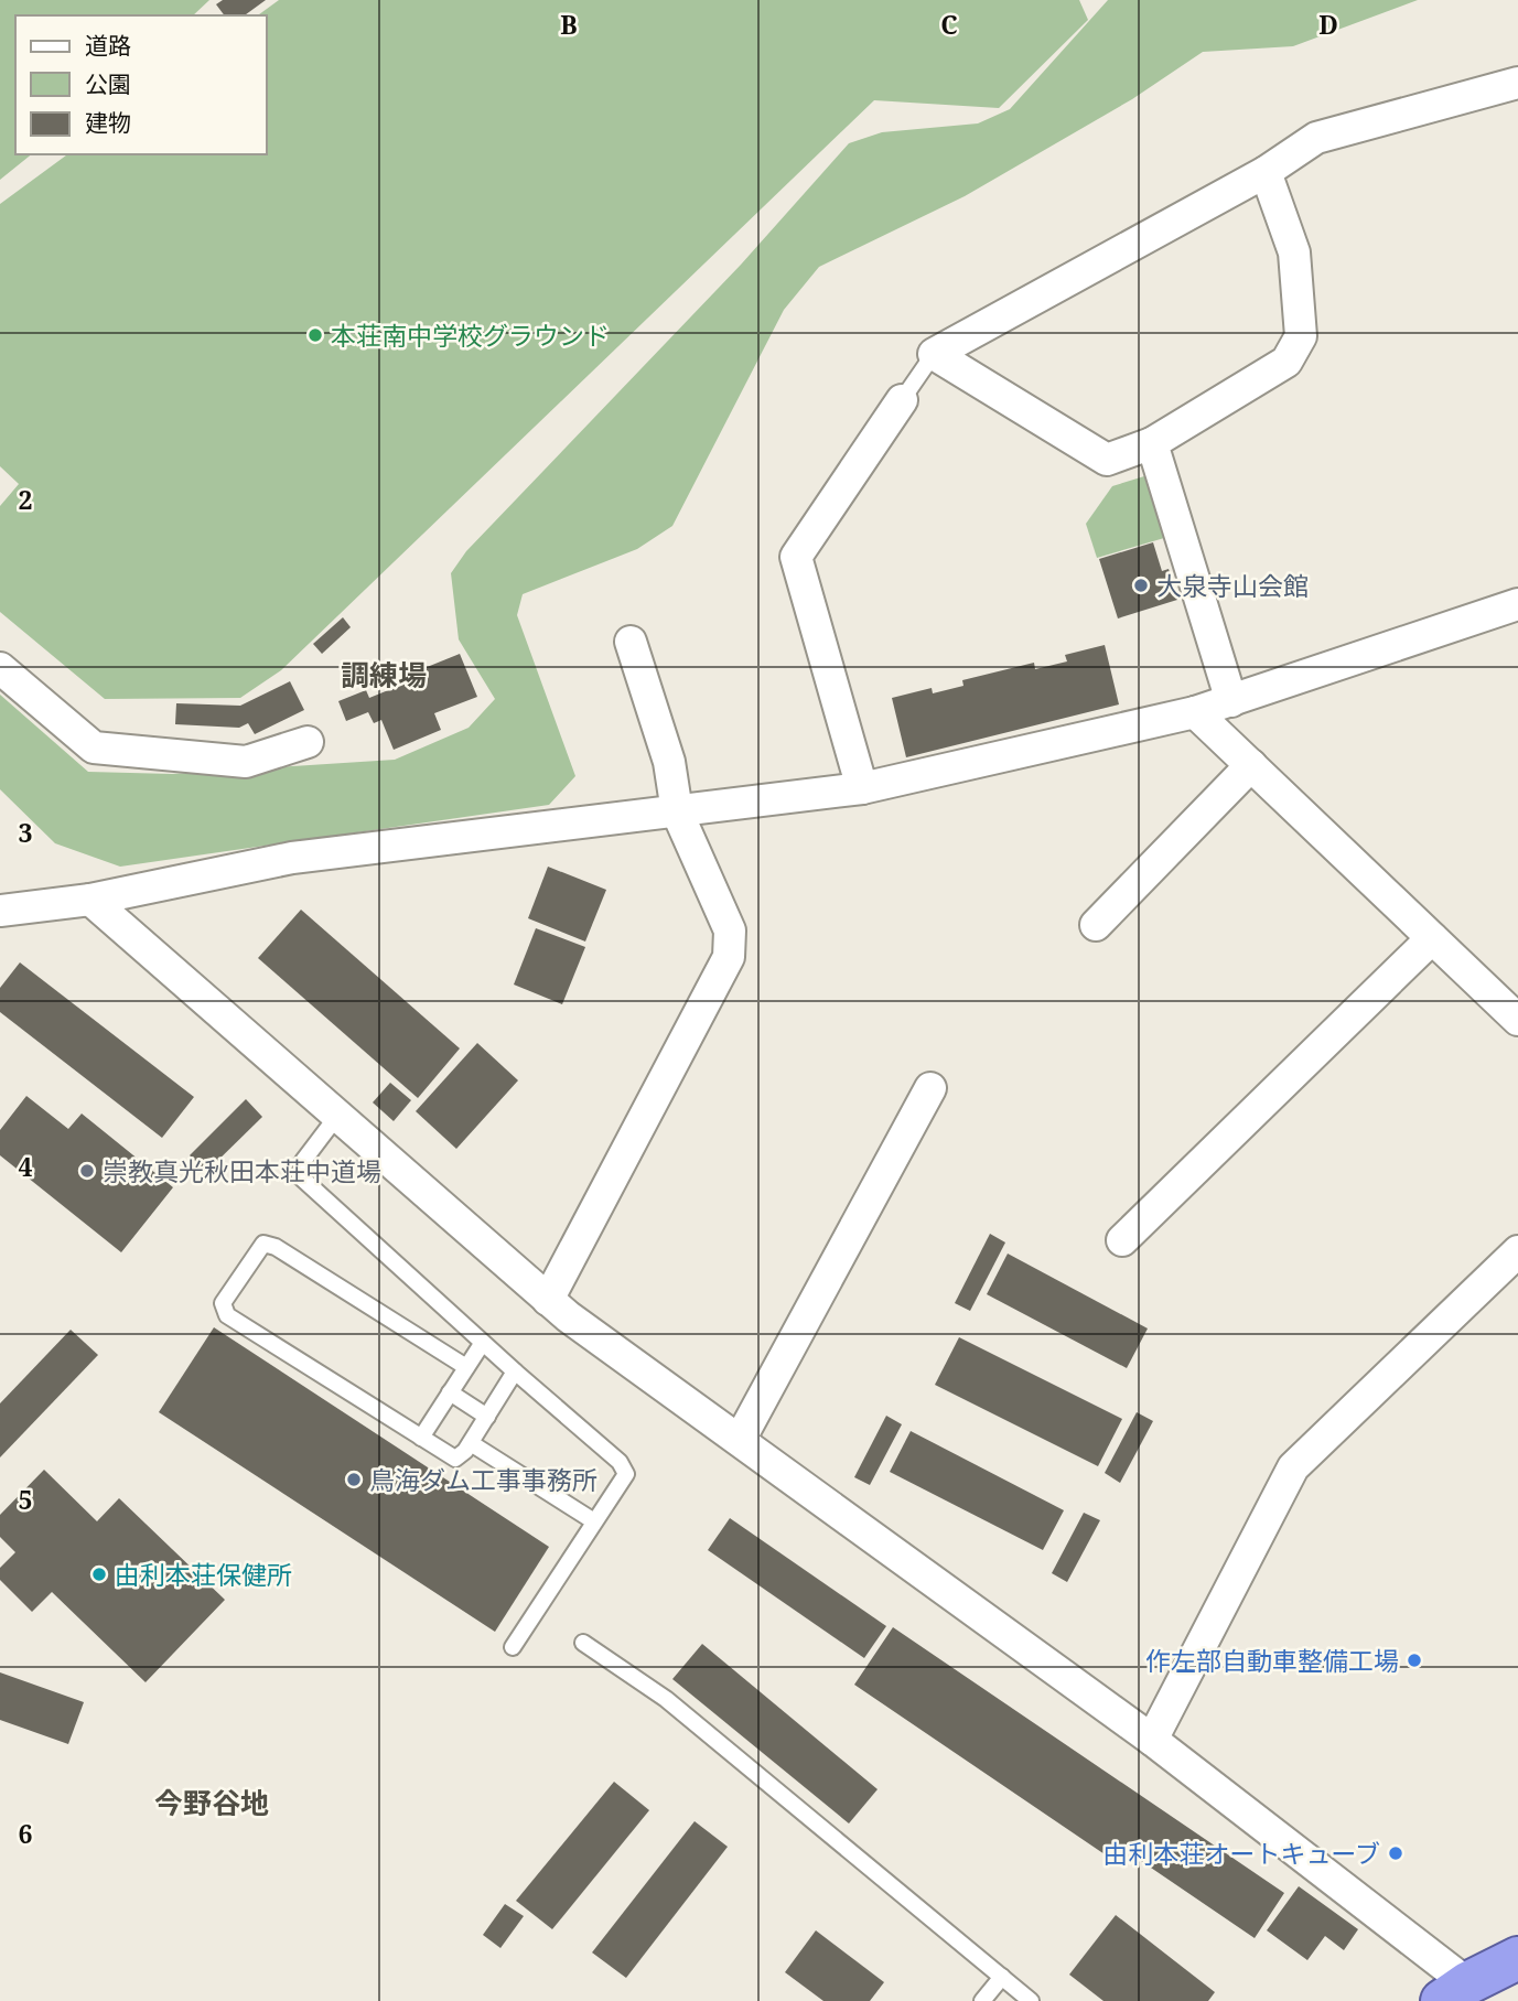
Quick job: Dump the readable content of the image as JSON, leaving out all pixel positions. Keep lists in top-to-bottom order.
{
  "districts": ["調練場", "今野谷地"],
  "places": [
    "本荘南中学校グラウンド",
    "大泉寺山会館",
    "崇教真光秋田本荘中道場",
    "鳥海ダム工事事務所",
    "由利本荘保健所",
    "作左部自動車整備工場",
    "由利本荘オートキューブ"
  ],
  "legend": ["道路", "公園", "建物"],
  "grid": {
    "columns": ["B", "C", "D"],
    "rows": [
      "2",
      "3",
      "4",
      "5",
      "6"
    ]
  }
}
